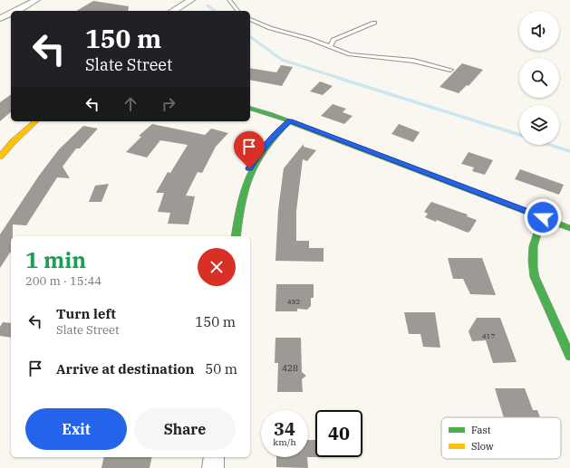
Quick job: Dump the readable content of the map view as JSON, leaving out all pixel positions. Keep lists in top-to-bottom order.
{
  "house_numbers": ["432", "417", "428"],
  "legend": ["Fast", "Slow"],
  "page": {
    "turn": ["150 m", "Slate Street"],
    "heading": ["1 min", "200 m · 15:44"],
    "list": [
      {
        "name": "Turn left",
        "note": "Slate Street",
        "value": "150 m"
      },
      {
        "name": "Arrive at destination",
        "value": "50 m"
      }
    ],
    "buttons": ["Exit", "Share"],
    "speed": "34 km/h",
    "limit": "40"
  }
}
